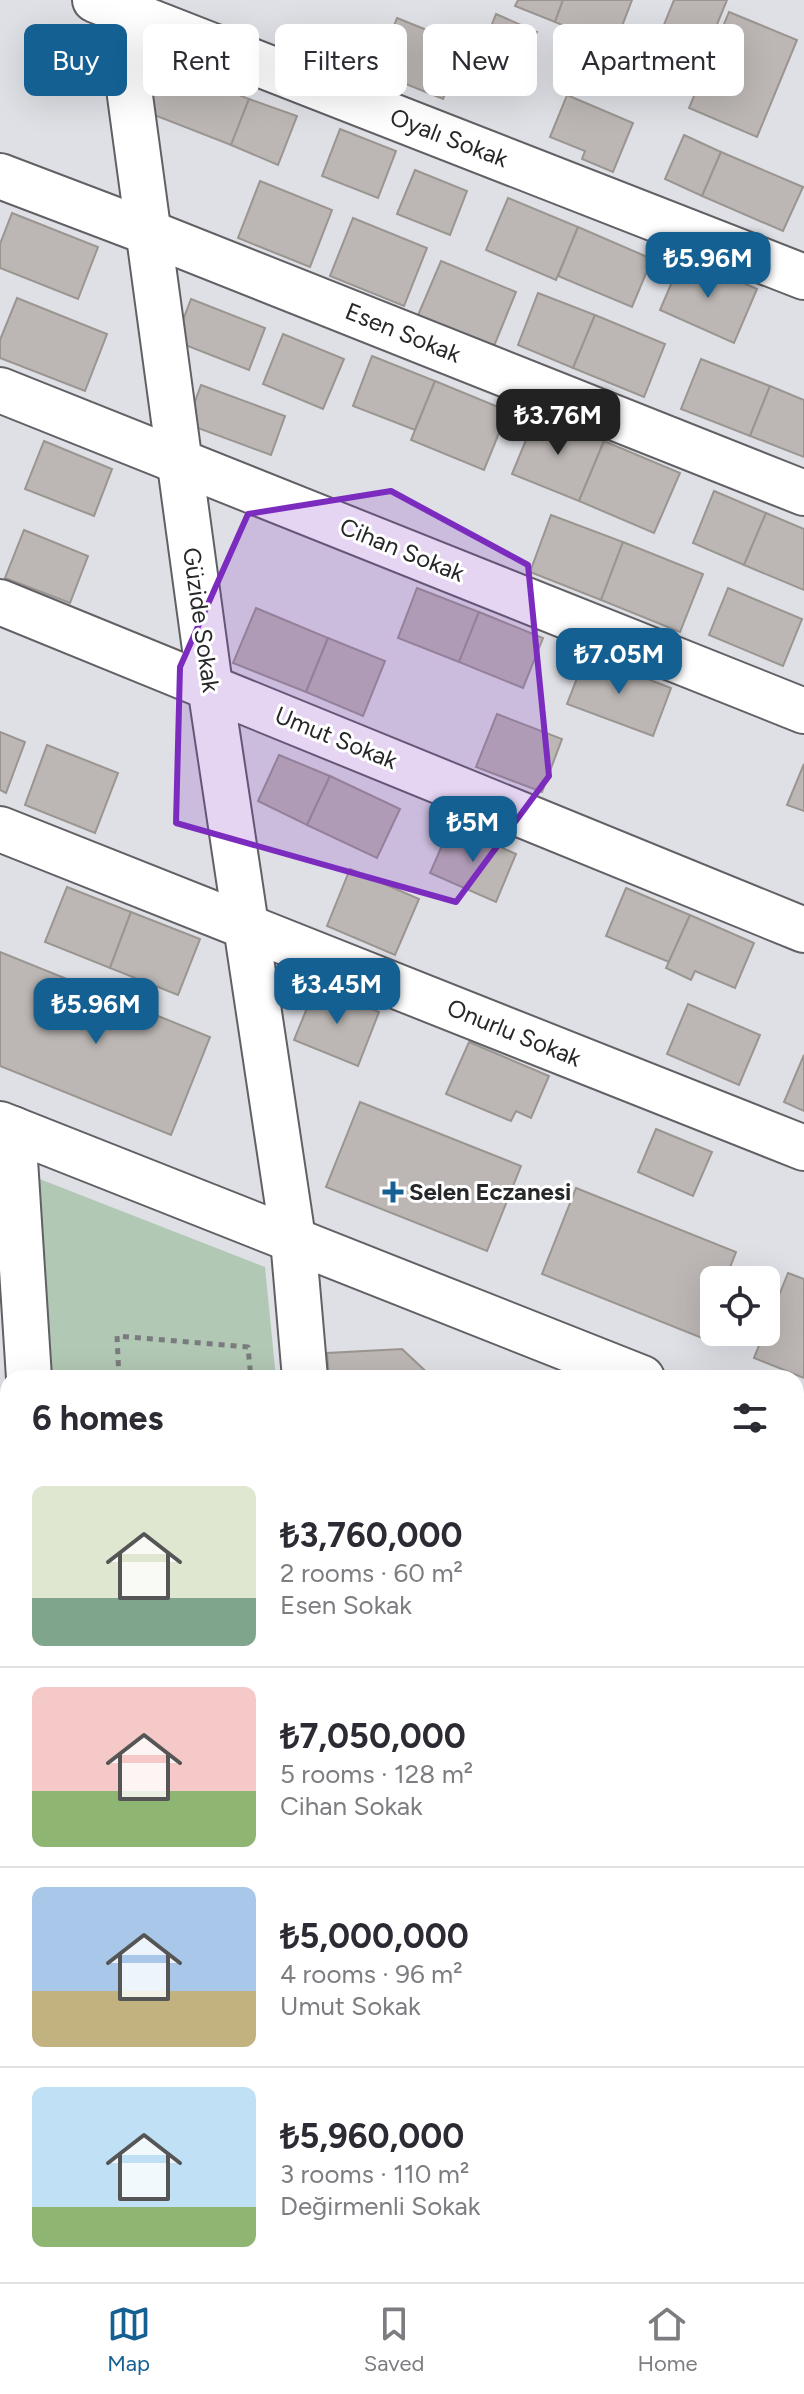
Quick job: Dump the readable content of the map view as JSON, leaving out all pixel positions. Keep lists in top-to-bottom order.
{
  "streets": {
    "street": [
      "Oyalı Sokak",
      "Esen Sokak",
      "Cihan Sokak",
      "Güzide Sokak",
      "Umut Sokak",
      "Onurlu Sokak"
    ]
  },
  "crossings": [
    ["Oyalı Sokak", "Güzide Sokak"],
    ["Esen Sokak", "Güzide Sokak"],
    ["Cihan Sokak", "Güzide Sokak"],
    ["Güzide Sokak", "Umut Sokak"],
    ["Güzide Sokak", "Onurlu Sokak"]
  ],
  "places": {
    "health": ["Selen Eczanesi"]
  },
  "page": {
    "chip": [
      "Buy",
      "Rent",
      "Filters",
      "New",
      "Apartment"
    ],
    "price": [
      "₺5.96M",
      "₺3.76M",
      "₺7.05M",
      "₺5M",
      "₺3.45M",
      "₺5.96M"
    ],
    "heading": "6 homes",
    "list": [
      {
        "name": "₺3,760,000",
        "note": "2 rooms · 60 m² · Esen Sokak"
      },
      {
        "name": "₺7,050,000",
        "note": "5 rooms · 128 m² · Cihan Sokak"
      },
      {
        "name": "₺5,000,000",
        "note": "4 rooms · 96 m² · Umut Sokak"
      },
      {
        "name": "₺5,960,000",
        "note": "3 rooms · 110 m² · Değirmenli Sokak"
      }
    ],
    "tabs": ["Map", "Saved", "Home"]
  }
}
